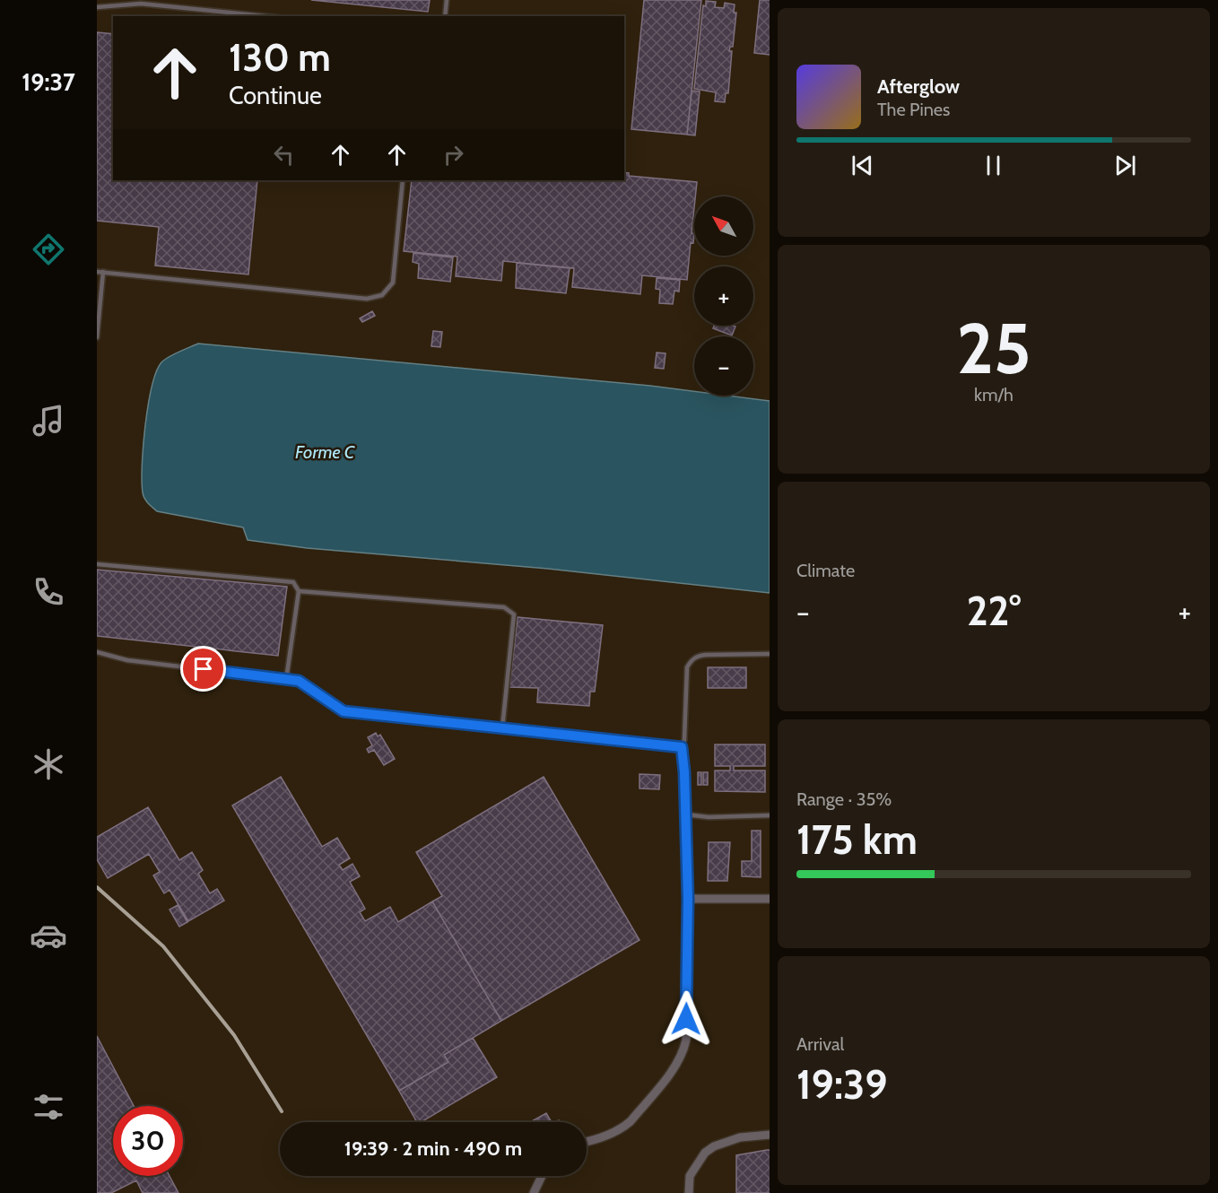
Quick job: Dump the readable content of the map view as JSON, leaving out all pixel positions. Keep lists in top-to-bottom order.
{
  "water": ["Forme C"],
  "north": "top left",
  "page": {
    "tabs": "19:37",
    "turn": ["130 m", "Continue"],
    "song": ["Afterglow", "The Pines"],
    "map_buttons": ["+", "−"],
    "tile": [
      ["25", "km/h"],
      "Climate",
      ["Range · 35%", "175 km"],
      ["Arrival", "19:39"]
    ],
    "heat": ["−", "22°", "+"],
    "limit": "30",
    "trip": "19:39 · 2 min · 490 m"
  }
}
